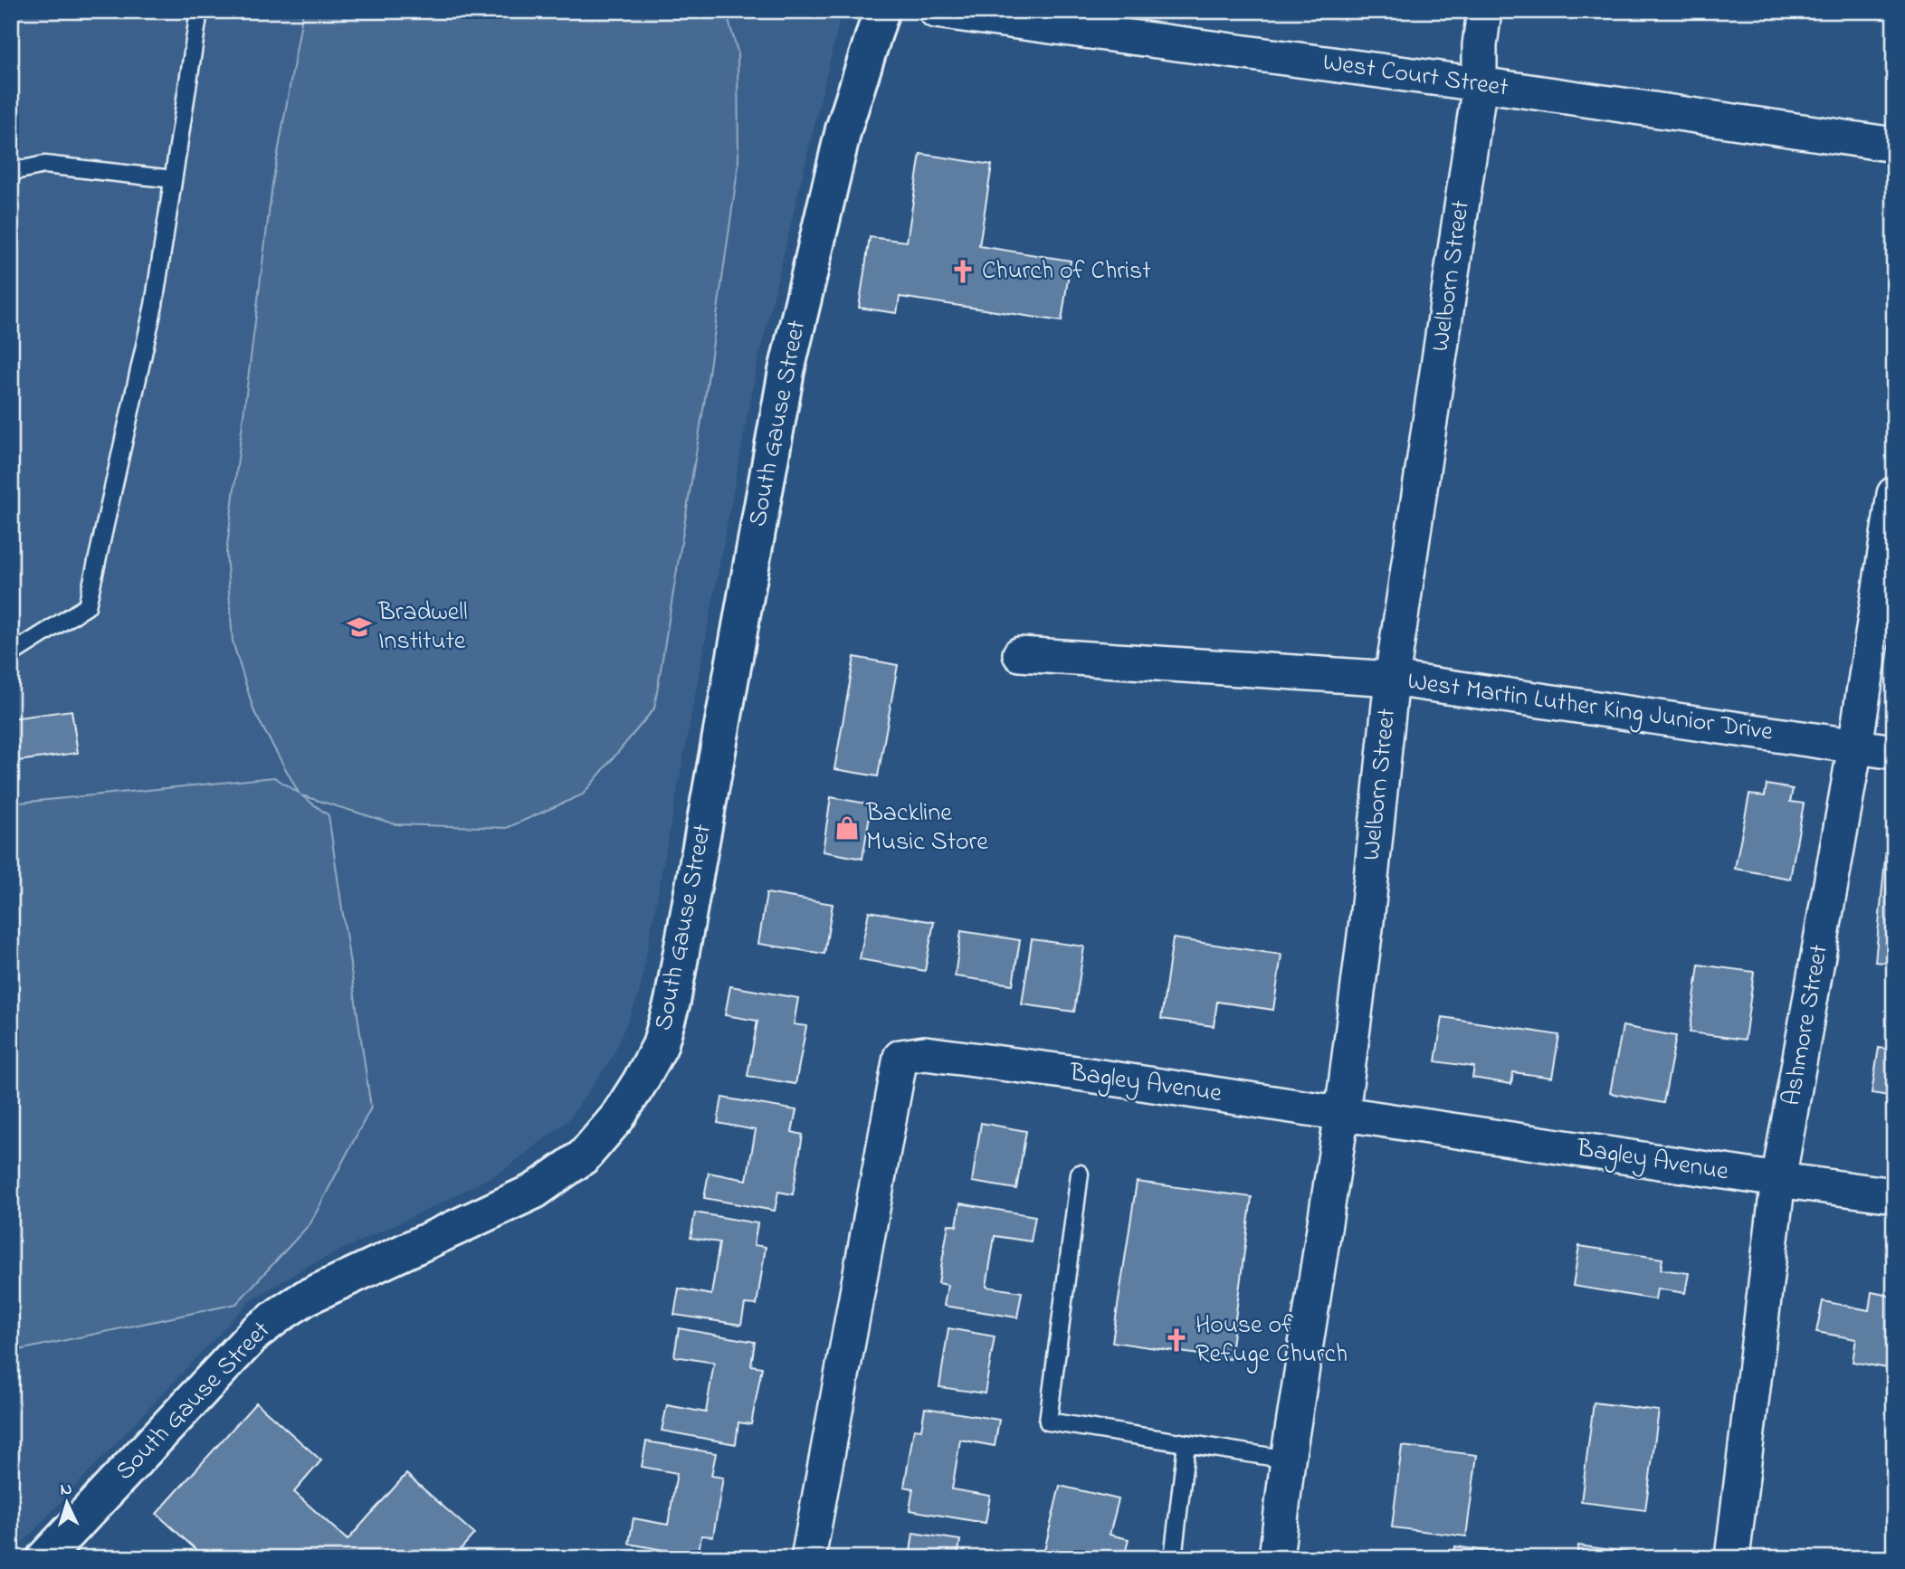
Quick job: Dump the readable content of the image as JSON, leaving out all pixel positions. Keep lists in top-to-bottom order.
{
  "streets": {
    "street": [
      "West Court Street",
      "Welborn Street",
      "South Gause Street",
      "West Martin Luther King Junior Drive",
      "Ashmore Street",
      "Bagley Avenue"
    ]
  },
  "crossings": [
    ["West Court Street", "Welborn Street"],
    ["Welborn Street", "West Martin Luther King Junior Drive"],
    ["Welborn Street", "Bagley Avenue"],
    ["West Martin Luther King Junior Drive", "Ashmore Street"],
    ["Ashmore Street", "Bagley Avenue"]
  ],
  "places": {
    "church": ["Church of Christ", "House of Refuge Church"],
    "school or university": ["Bradwell Institute"],
    "shop": ["Backline Music Store"]
  },
  "north": "top"
}
